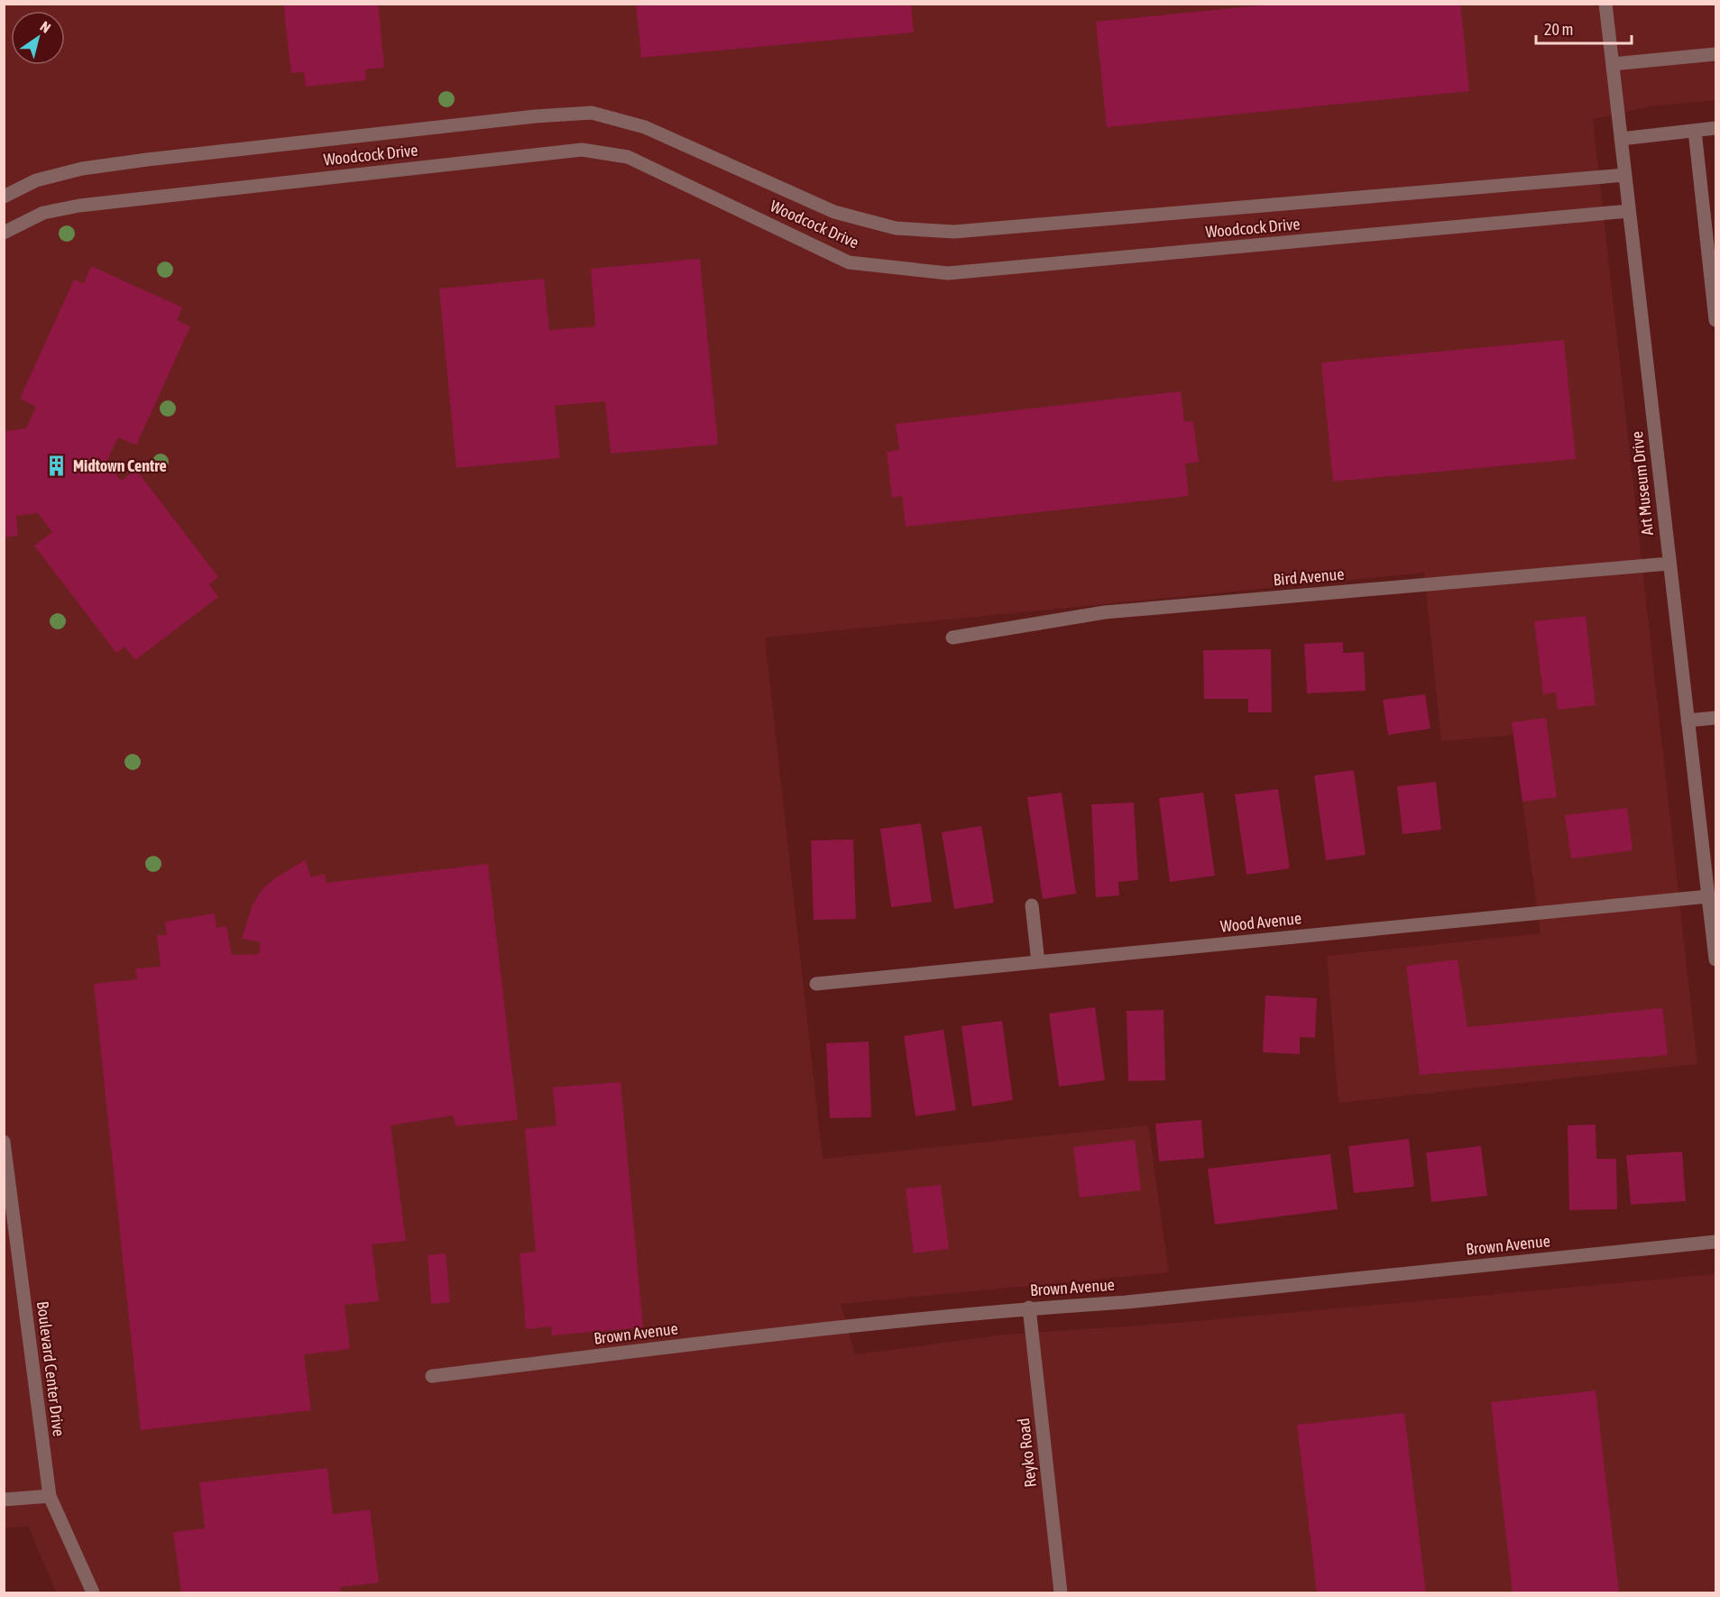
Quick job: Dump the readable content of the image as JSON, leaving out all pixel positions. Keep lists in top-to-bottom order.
{
  "streets": {
    "street": [
      "Woodcock Drive",
      "Art Museum Drive",
      "Bird Avenue",
      "Wood Avenue",
      "Brown Avenue",
      "Boulevard Center Drive",
      "Reyko Road"
    ]
  },
  "crossings": [
    ["Woodcock Drive", "Art Museum Drive"],
    ["Art Museum Drive", "Bird Avenue"],
    ["Art Museum Drive", "Wood Avenue"],
    ["Brown Avenue", "Reyko Road"]
  ],
  "places": {
    "building": ["Midtown Centre"]
  },
  "scale_bar": "20 m",
  "north": "top right"
}
